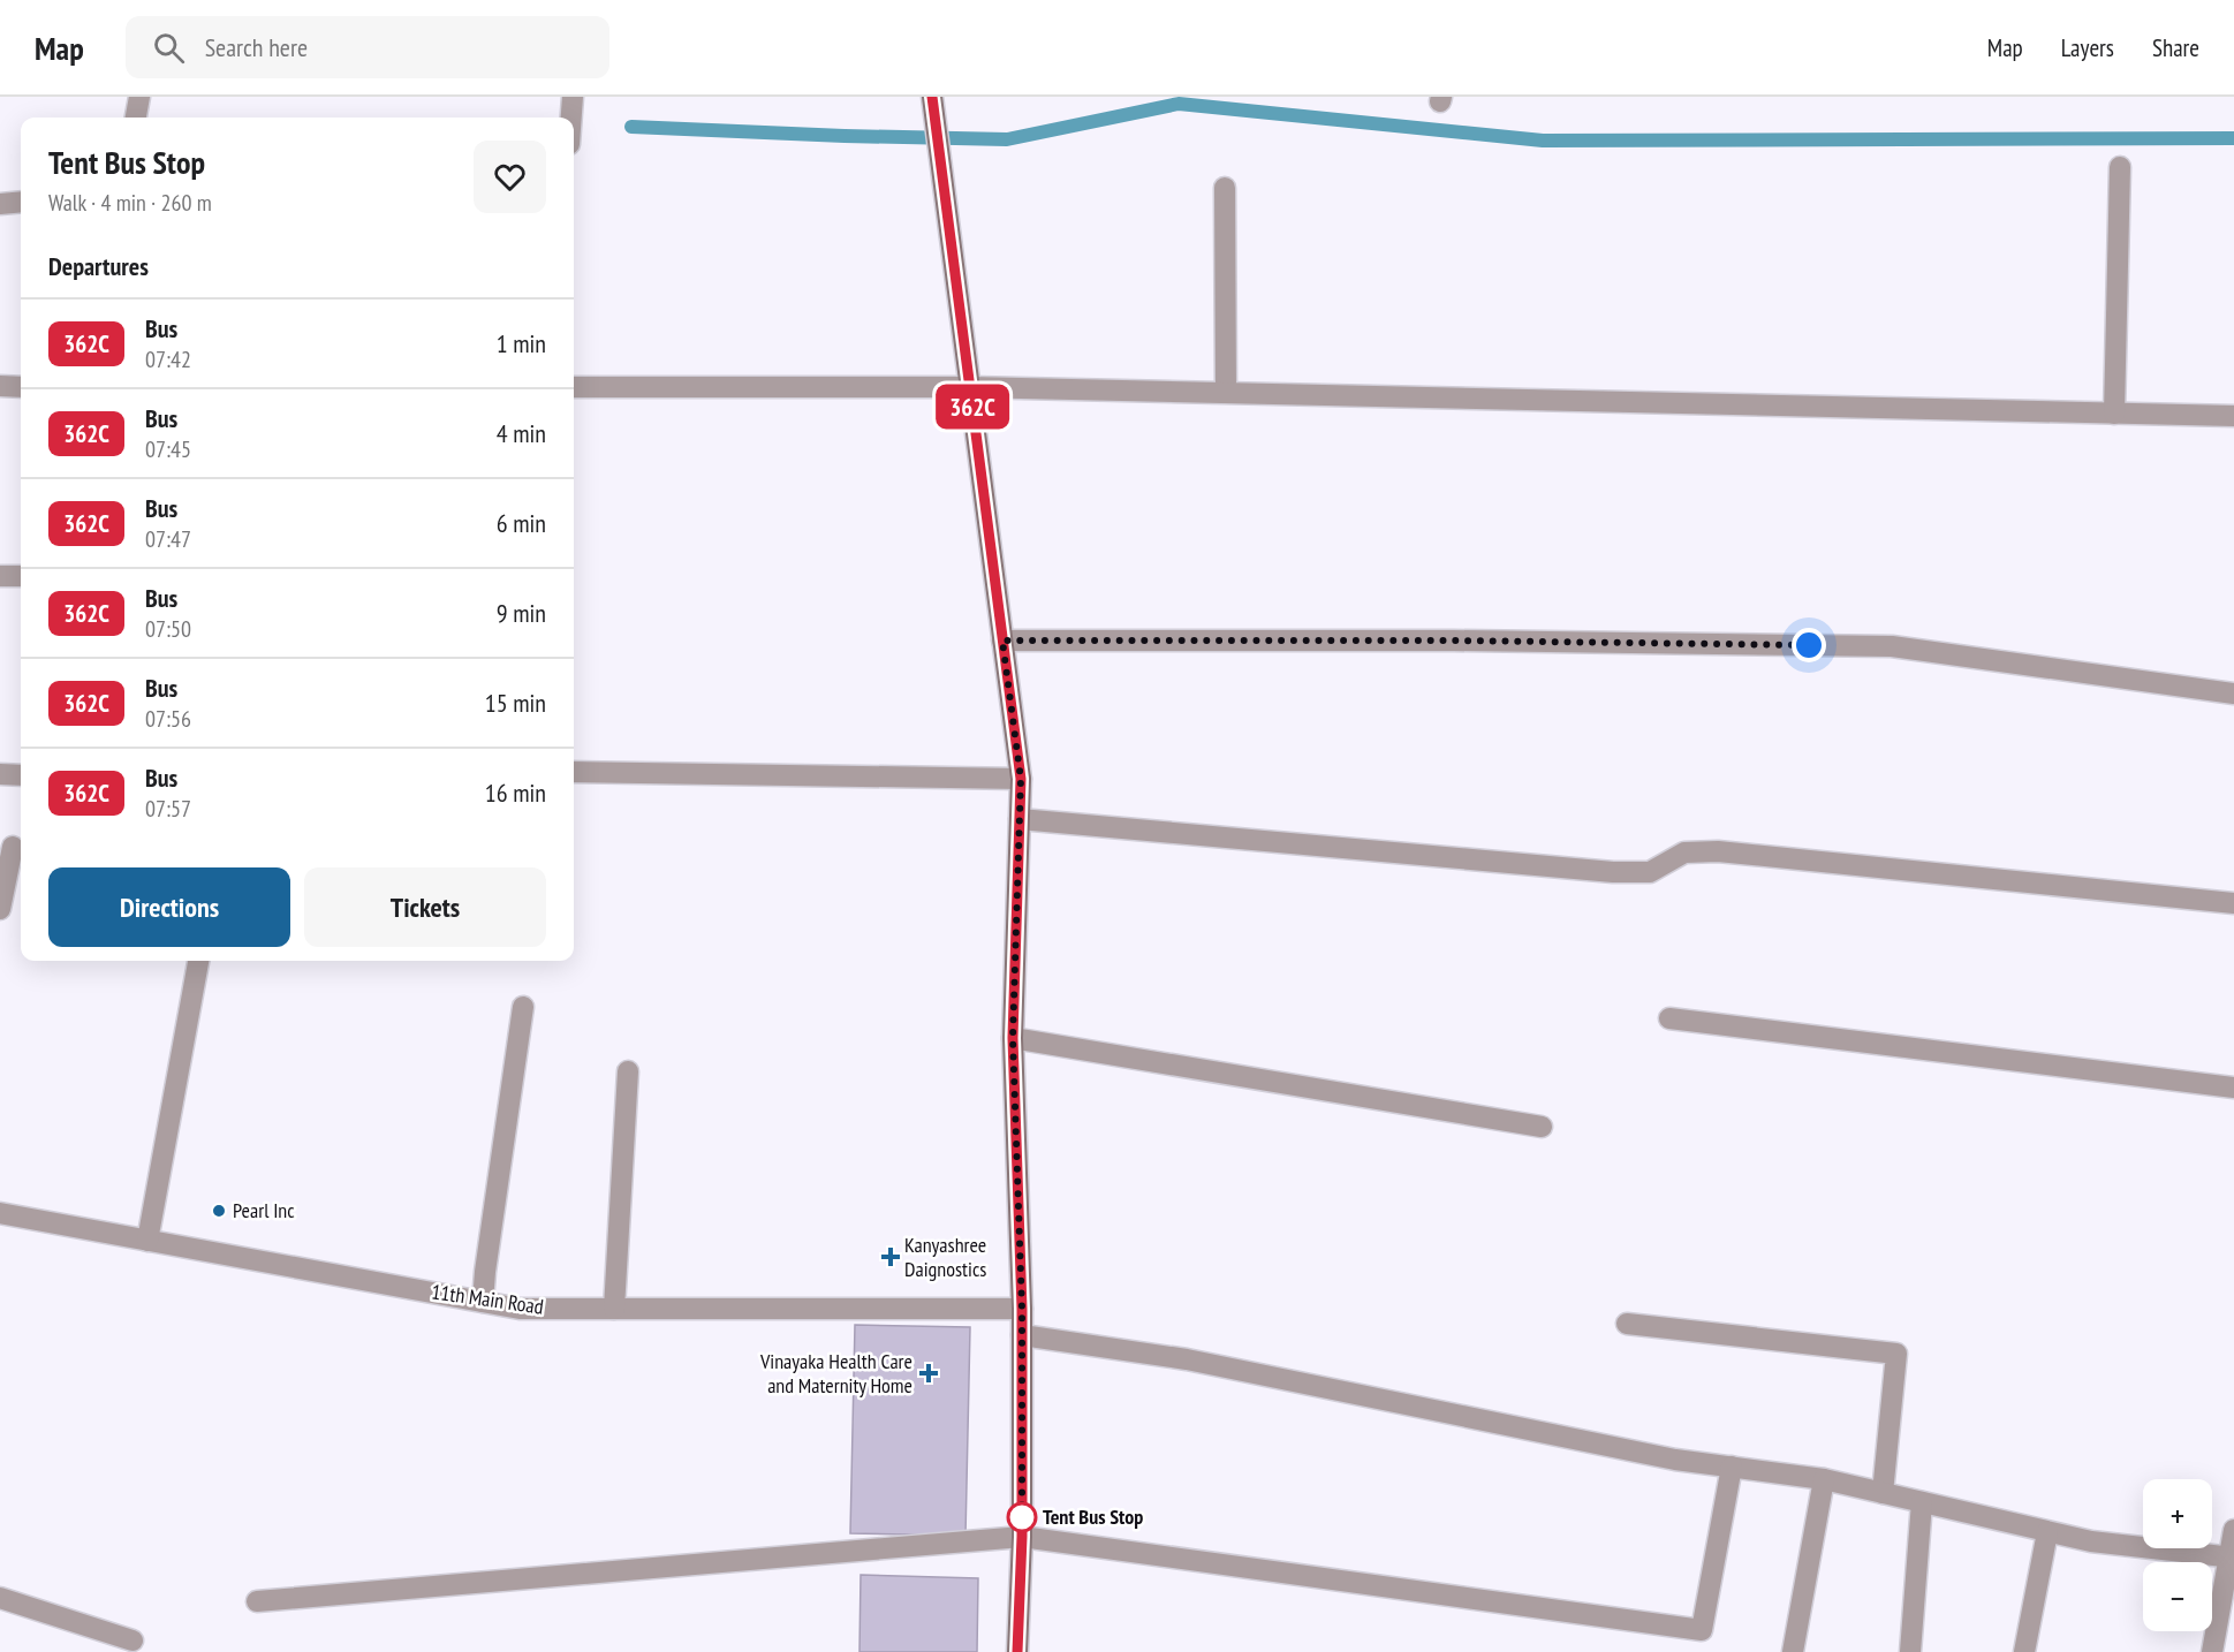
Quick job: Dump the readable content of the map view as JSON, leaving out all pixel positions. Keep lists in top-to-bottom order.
{
  "streets": {
    "street": ["11th Main Road"]
  },
  "places": {
    "other": ["Pearl Inc", "Tent Bus Stop"],
    "health": ["Kanyashree Daignostics", "Vinayaka Health Care and Maternity Home"]
  },
  "lines": ["bus line 362C"],
  "page": {
    "header": "Map",
    "search": "Search here",
    "nav": ["Map", "Layers", "Share"],
    "on_map": "362C",
    "heading": [
      ["Tent Bus Stop", "Walk · 4 min · 260 m"],
      "Departures"
    ],
    "list": [
      {
        "mark": "362C",
        "name": "Bus",
        "note": "07:42",
        "value": "1 min"
      },
      {
        "mark": "362C",
        "name": "Bus",
        "note": "07:45",
        "value": "4 min"
      },
      {
        "mark": "362C",
        "name": "Bus",
        "note": "07:47",
        "value": "6 min"
      },
      {
        "mark": "362C",
        "name": "Bus",
        "note": "07:50",
        "value": "9 min"
      },
      {
        "mark": "362C",
        "name": "Bus",
        "note": "07:56",
        "value": "15 min"
      },
      {
        "mark": "362C",
        "name": "Bus",
        "note": "07:57",
        "value": "16 min"
      }
    ],
    "buttons": ["Directions", "Tickets"],
    "map_buttons": ["+", "−"]
  }
}
